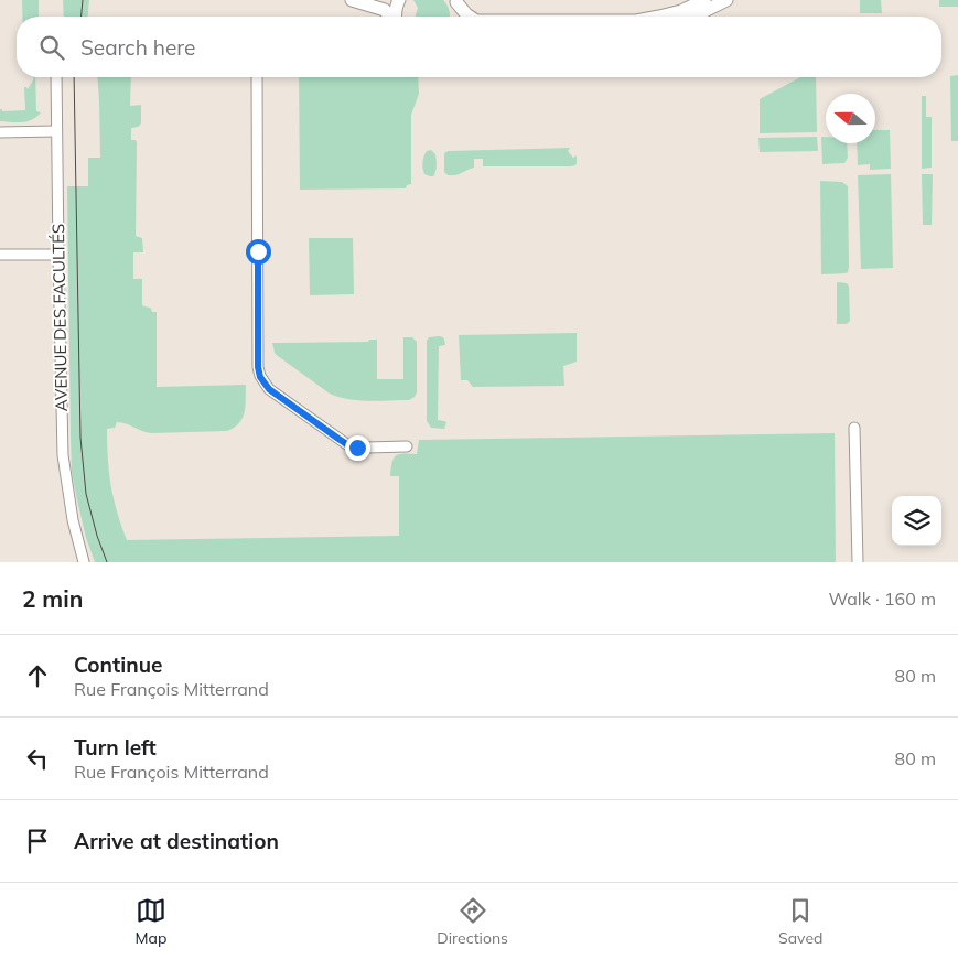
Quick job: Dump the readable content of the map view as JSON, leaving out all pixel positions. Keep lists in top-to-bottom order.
{
  "streets": {
    "street": ["AVENUE DES FACULTÉS"]
  },
  "north": "left",
  "page": {
    "search": "Search here",
    "heading": ["2 min", "Walk · 160 m"],
    "list": [
      ["Continue", "Rue François Mitterrand", "80 m"],
      ["Turn left", "Rue François Mitterrand", "80 m"],
      "Arrive at destination"
    ],
    "nav": ["Map", "Directions", "Saved"]
  }
}
